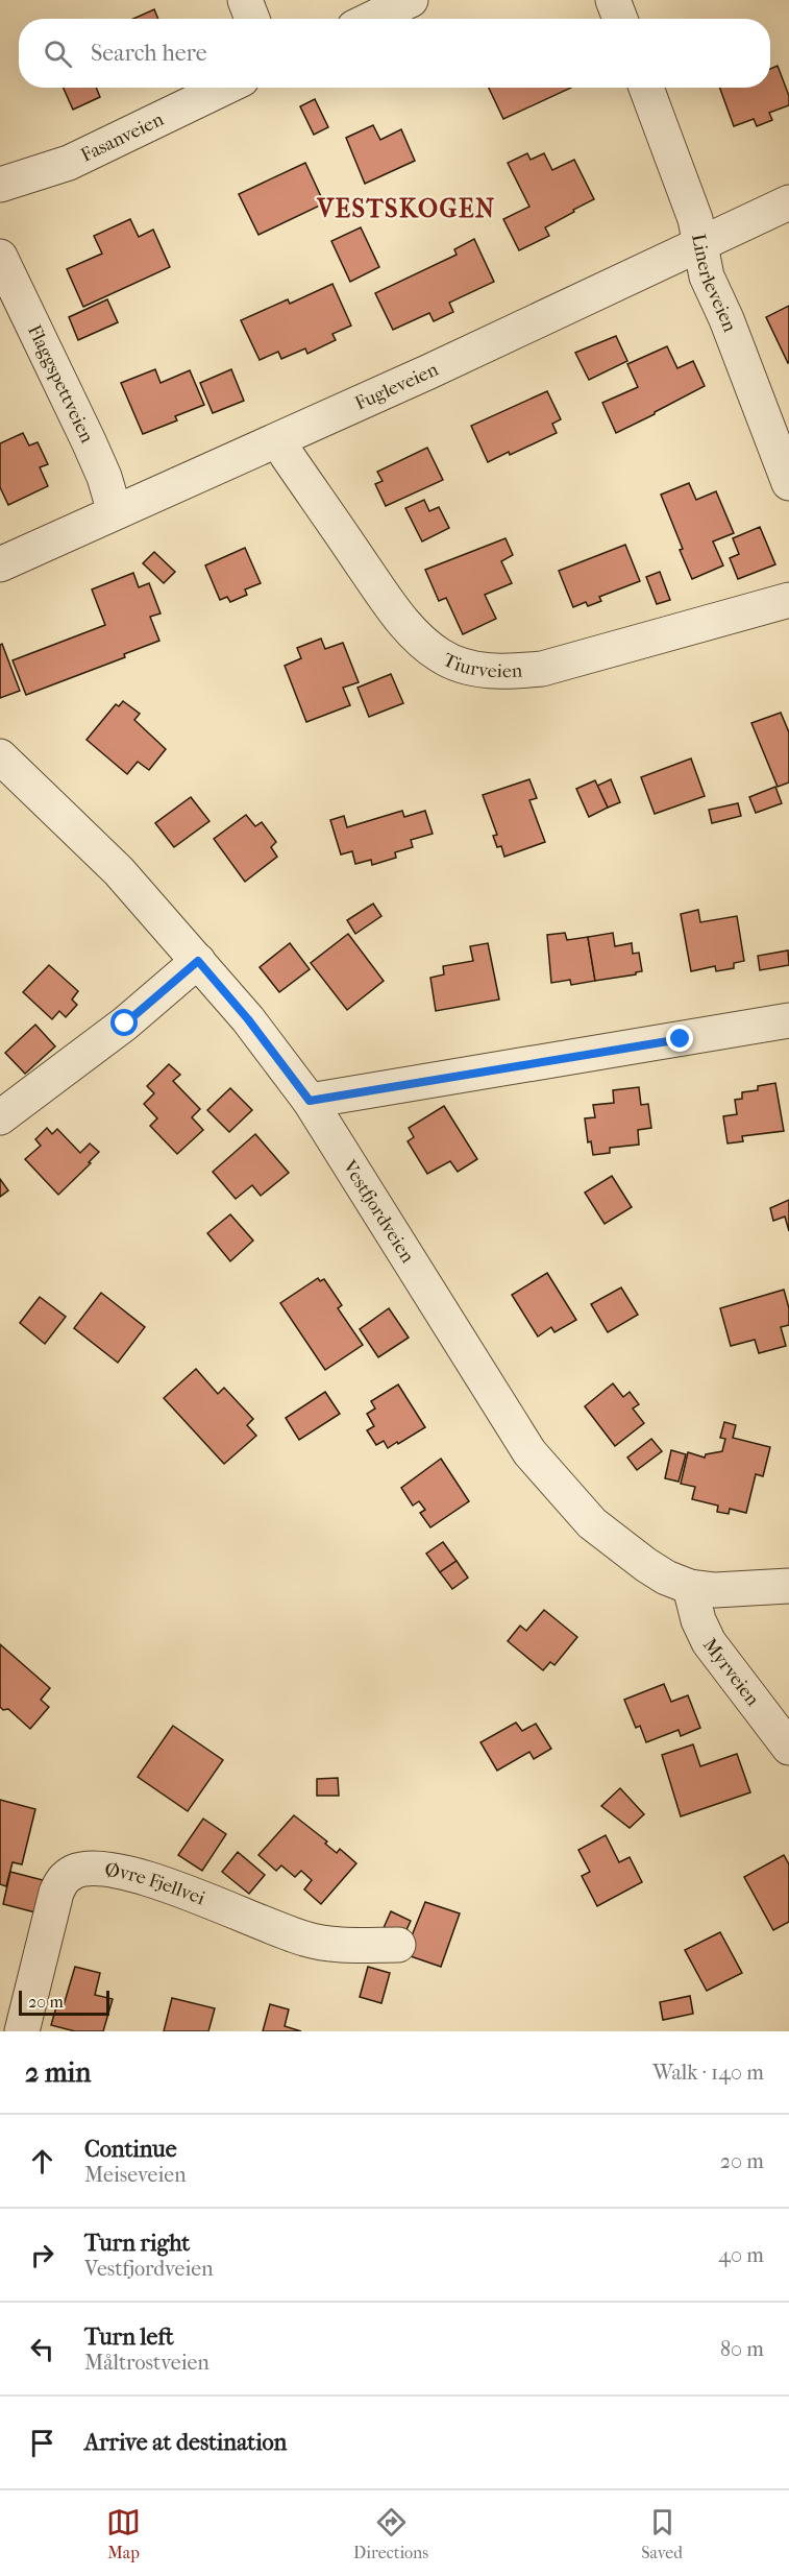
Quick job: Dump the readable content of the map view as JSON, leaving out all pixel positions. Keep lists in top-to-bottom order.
{
  "streets": {
    "street": [
      "Fasanveien",
      "Linerleveien",
      "Flaggspettveien",
      "Fugleveien",
      "Tiurveien",
      "Vestfjordveien",
      "Myrveien",
      "Øvre Fjellvei"
    ]
  },
  "crossings": [
    ["Linerleveien", "Fugleveien"],
    ["Flaggspettveien", "Fugleveien"],
    ["Fugleveien", "Tiurveien"],
    ["Vestfjordveien", "Myrveien"]
  ],
  "districts": ["VESTSKOGEN"],
  "scale_bar": "20 m",
  "page": {
    "search": "Search here",
    "scale": "20 m",
    "heading": ["2 min", "Walk · 140 m"],
    "list": [
      ["Continue", "Meiseveien", "20 m"],
      ["Turn right", "Vestfjordveien", "40 m"],
      ["Turn left", "Måltrostveien", "80 m"],
      "Arrive at destination"
    ],
    "nav": ["Map", "Directions", "Saved"]
  }
}
